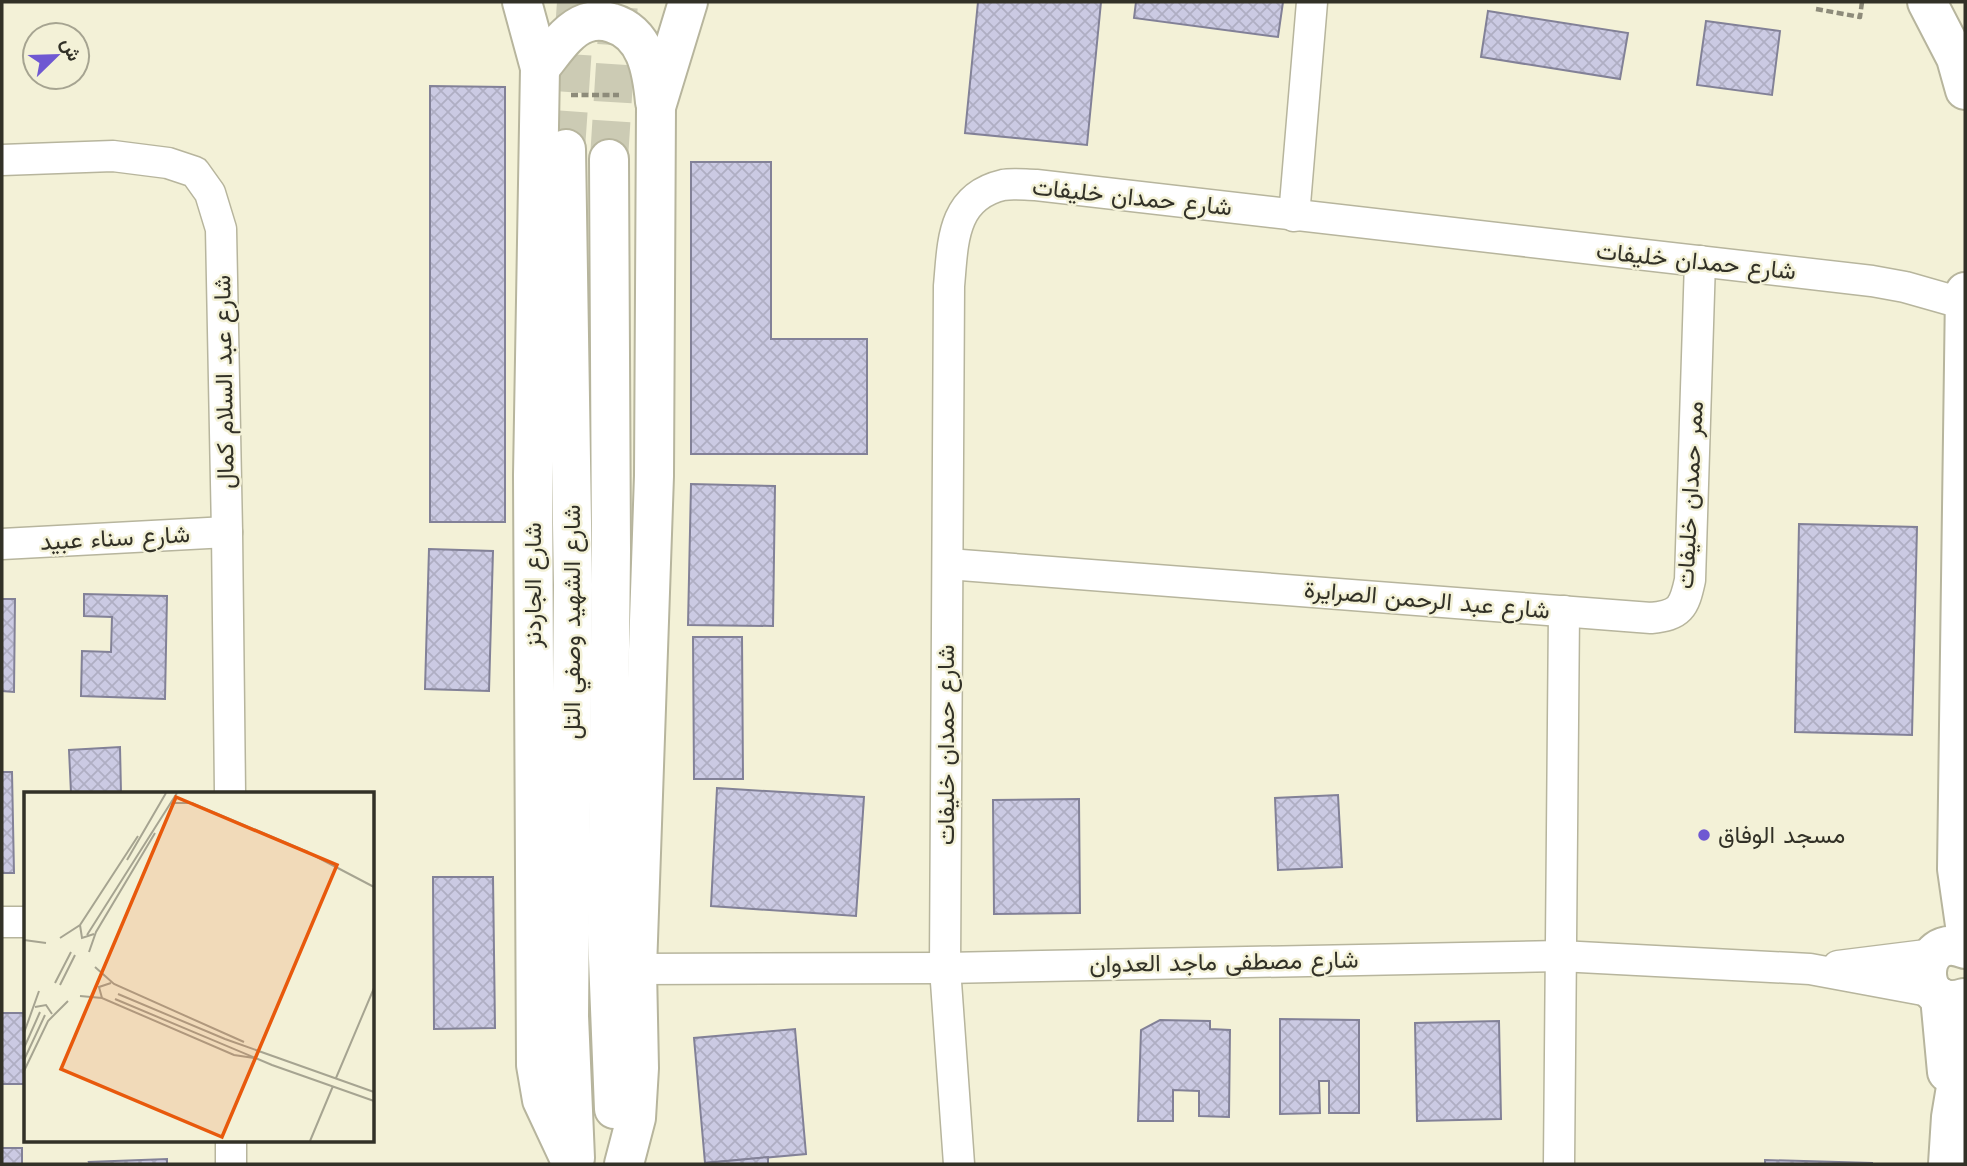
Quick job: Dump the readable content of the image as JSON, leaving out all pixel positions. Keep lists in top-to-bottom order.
{
  "streets": {
    "street": [
      "شارع حمدان خليفات",
      "شارع عبد السلام كمال",
      "ممر حمدان خليفات",
      "شارع سناء عبيد",
      "شارع الجاردنز",
      "شارع عبد الرحمن الصرايرة",
      "شارع الشهيد وصفي التل",
      "شارع مصطفى ماجد العدوان"
    ]
  },
  "crossings": [
    ["شارع حمدان خليفات", "ممر حمدان خليفات"],
    ["شارع حمدان خليفات", "شارع عبد الرحمن الصرايرة"],
    ["شارع حمدان خليفات", "شارع مصطفى ماجد العدوان"],
    ["شارع عبد السلام كمال", "شارع سناء عبيد"],
    ["ممر حمدان خليفات", "شارع عبد الرحمن الصرايرة"],
    ["شارع الجاردنز", "شارع الشهيد وصفي التل"],
    ["شارع عبد الرحمن الصرايرة", "شارع مصطفى ماجد العدوان"]
  ],
  "places": ["مسجد الوفاق"],
  "north": "top right"
}
